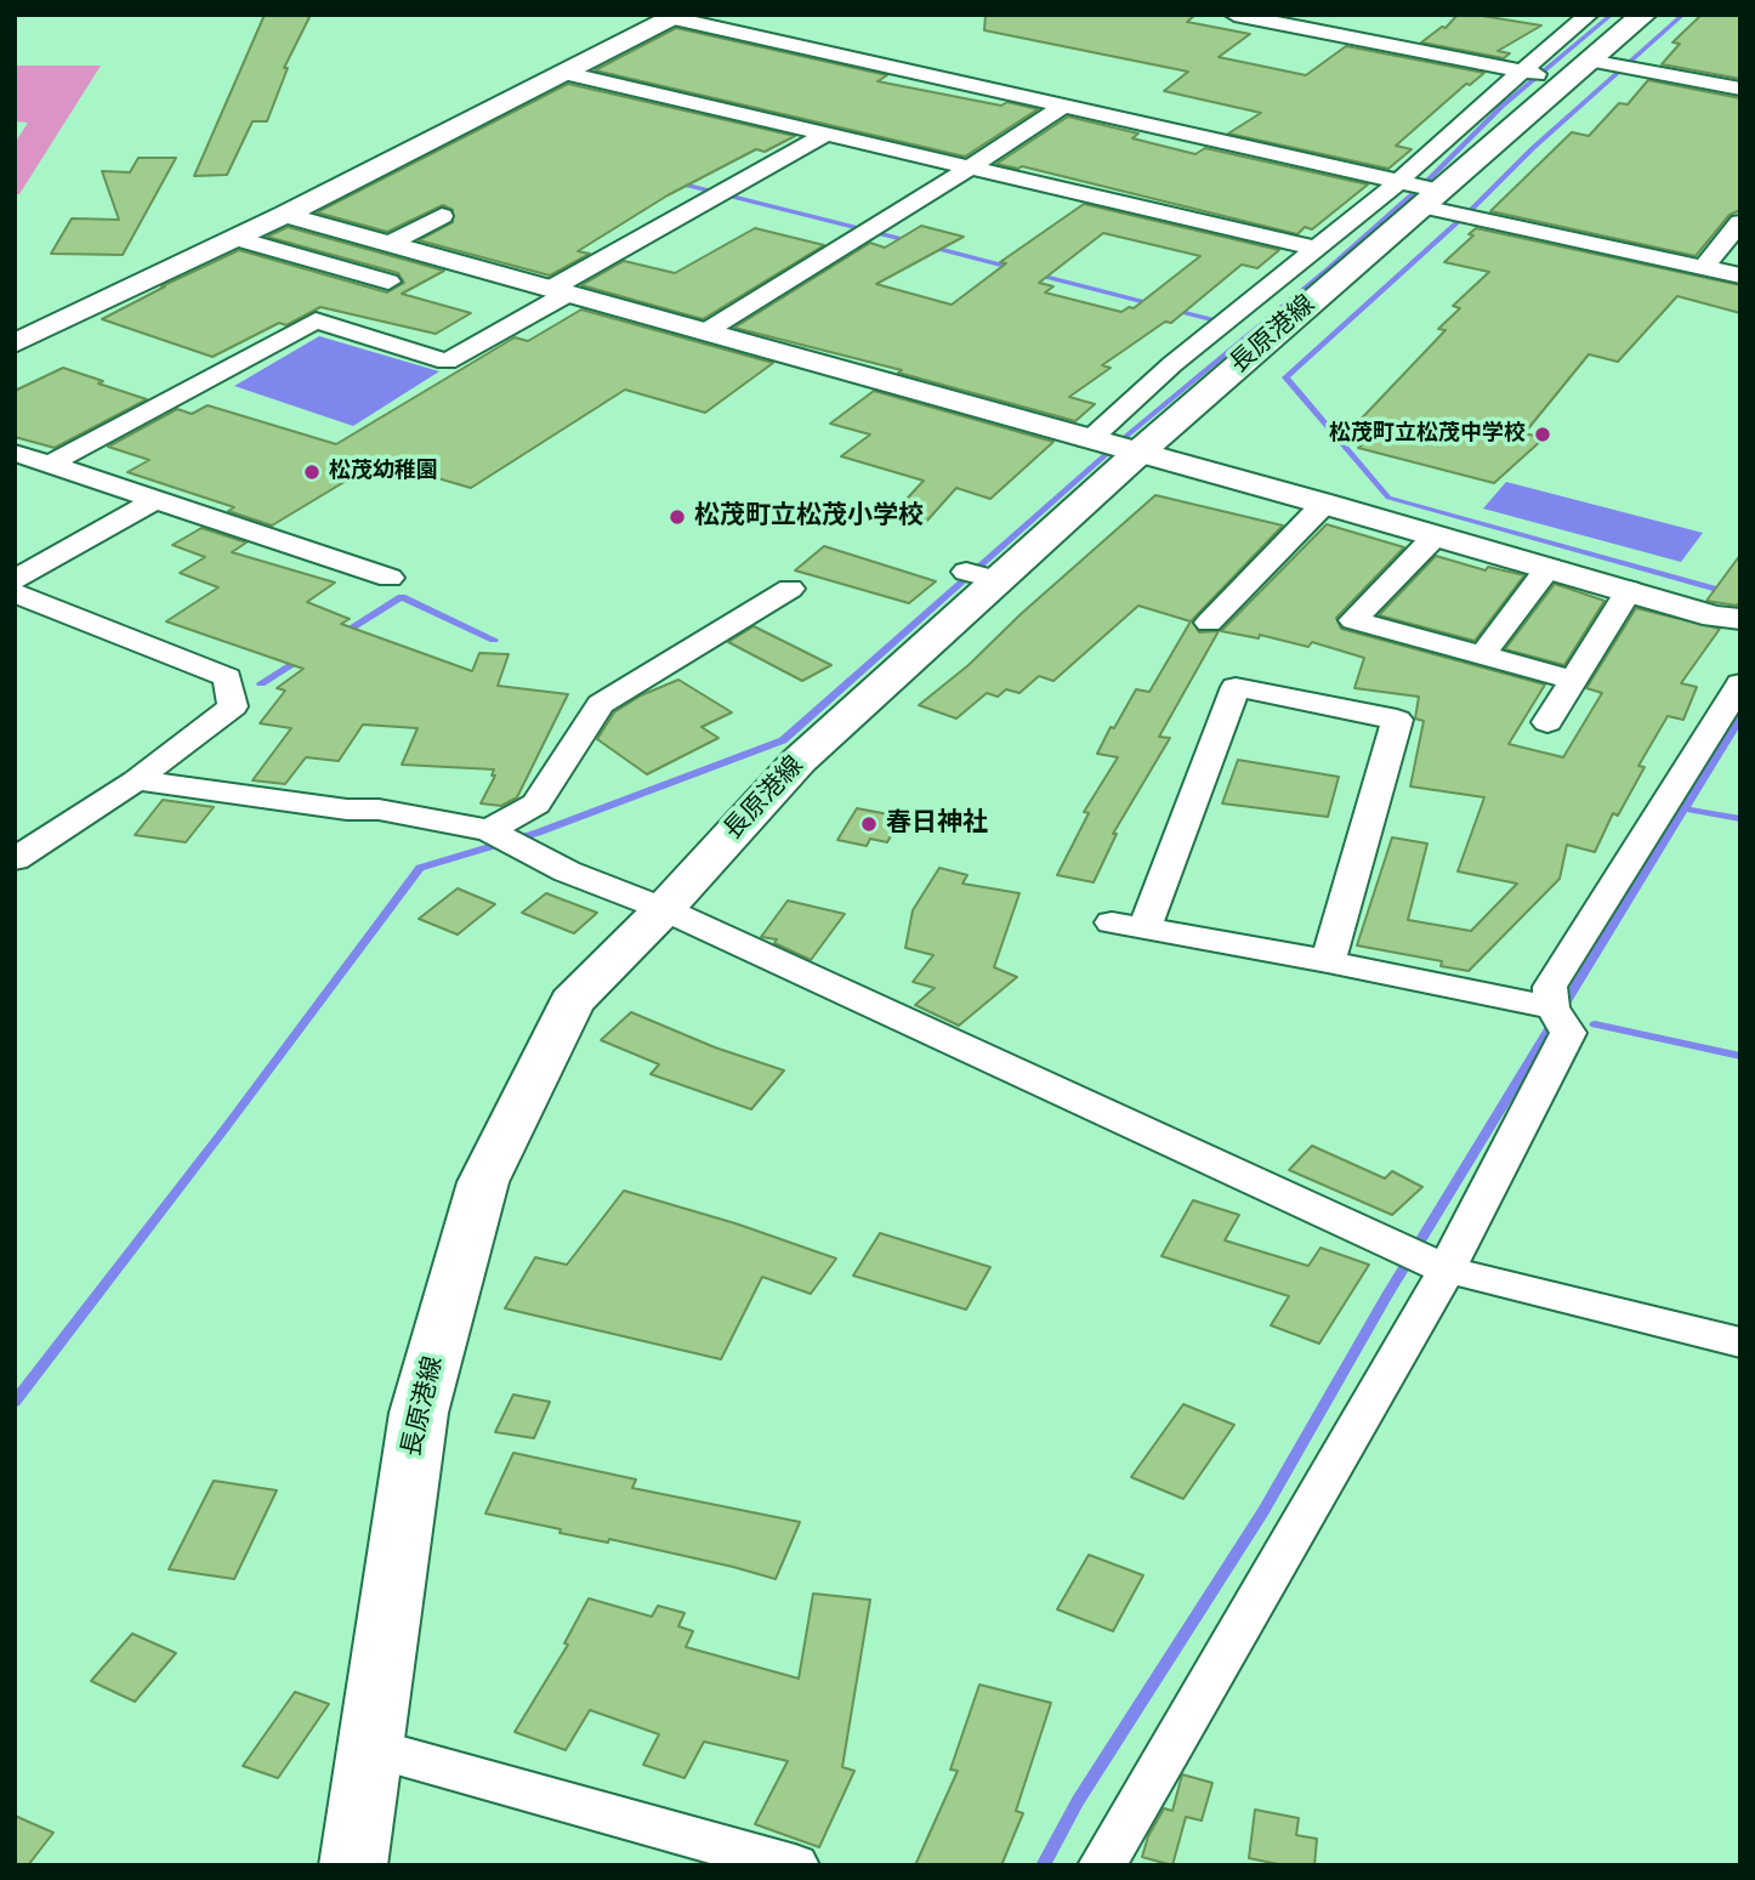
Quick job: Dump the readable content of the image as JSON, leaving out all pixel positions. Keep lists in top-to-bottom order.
{
  "streets": {
    "main road": ["長原港線"]
  },
  "places": [
    "松茂町立松茂中学校",
    "松茂幼稚園",
    "松茂町立松茂小学校",
    "春日神社"
  ]
}
